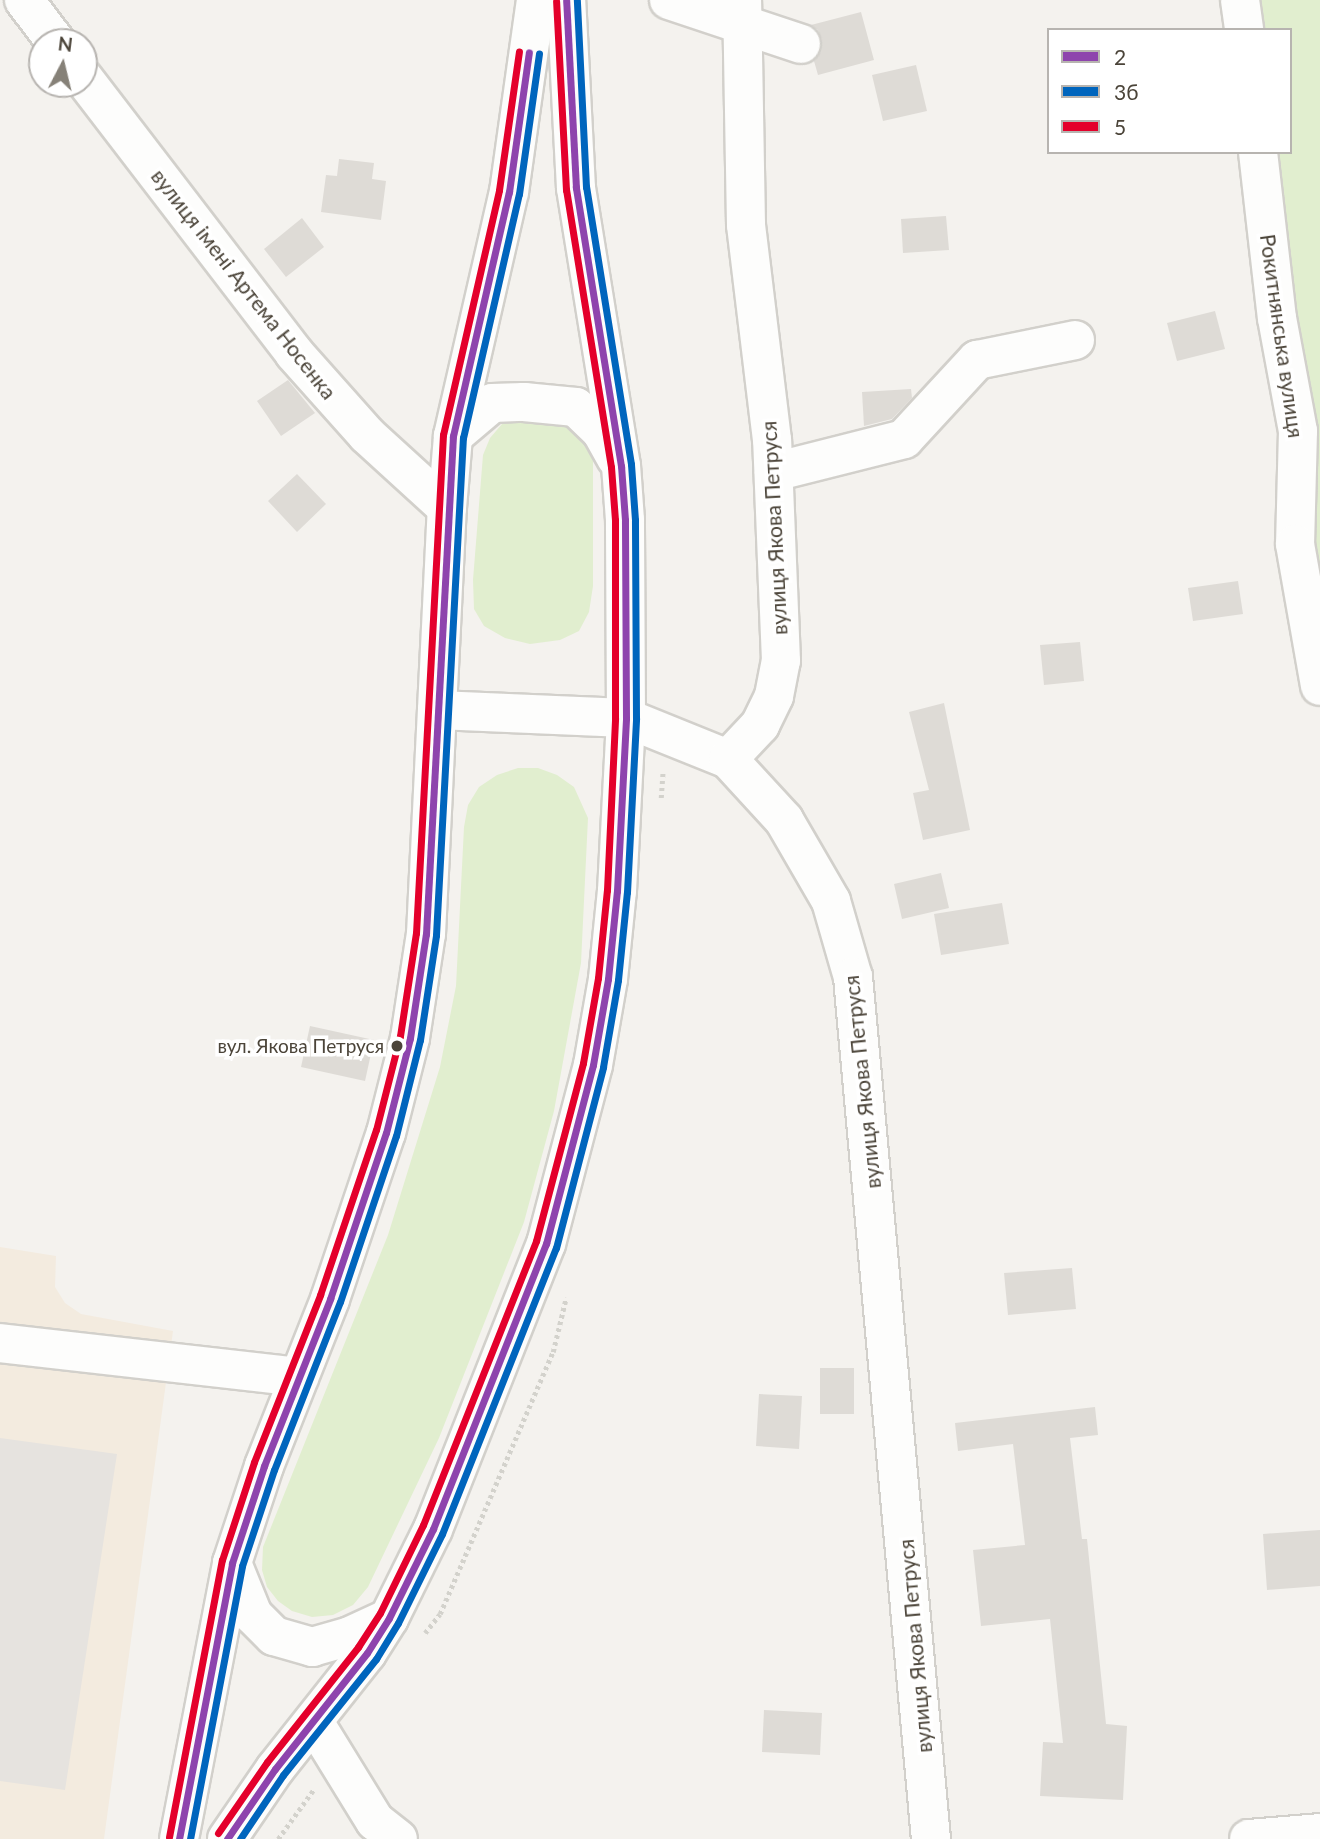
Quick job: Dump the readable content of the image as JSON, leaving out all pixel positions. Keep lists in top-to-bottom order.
{
  "streets": {
    "street": ["вулиця імені Артема Носенка", "Рокитнянська вулиця", "вулиця Якова Петруся"]
  },
  "places": ["вул. Якова Петруся"],
  "lines": ["transit line 2", "transit line 3б", "transit line 5"],
  "legend": ["2", "3б", "5"],
  "north": "top"
}
